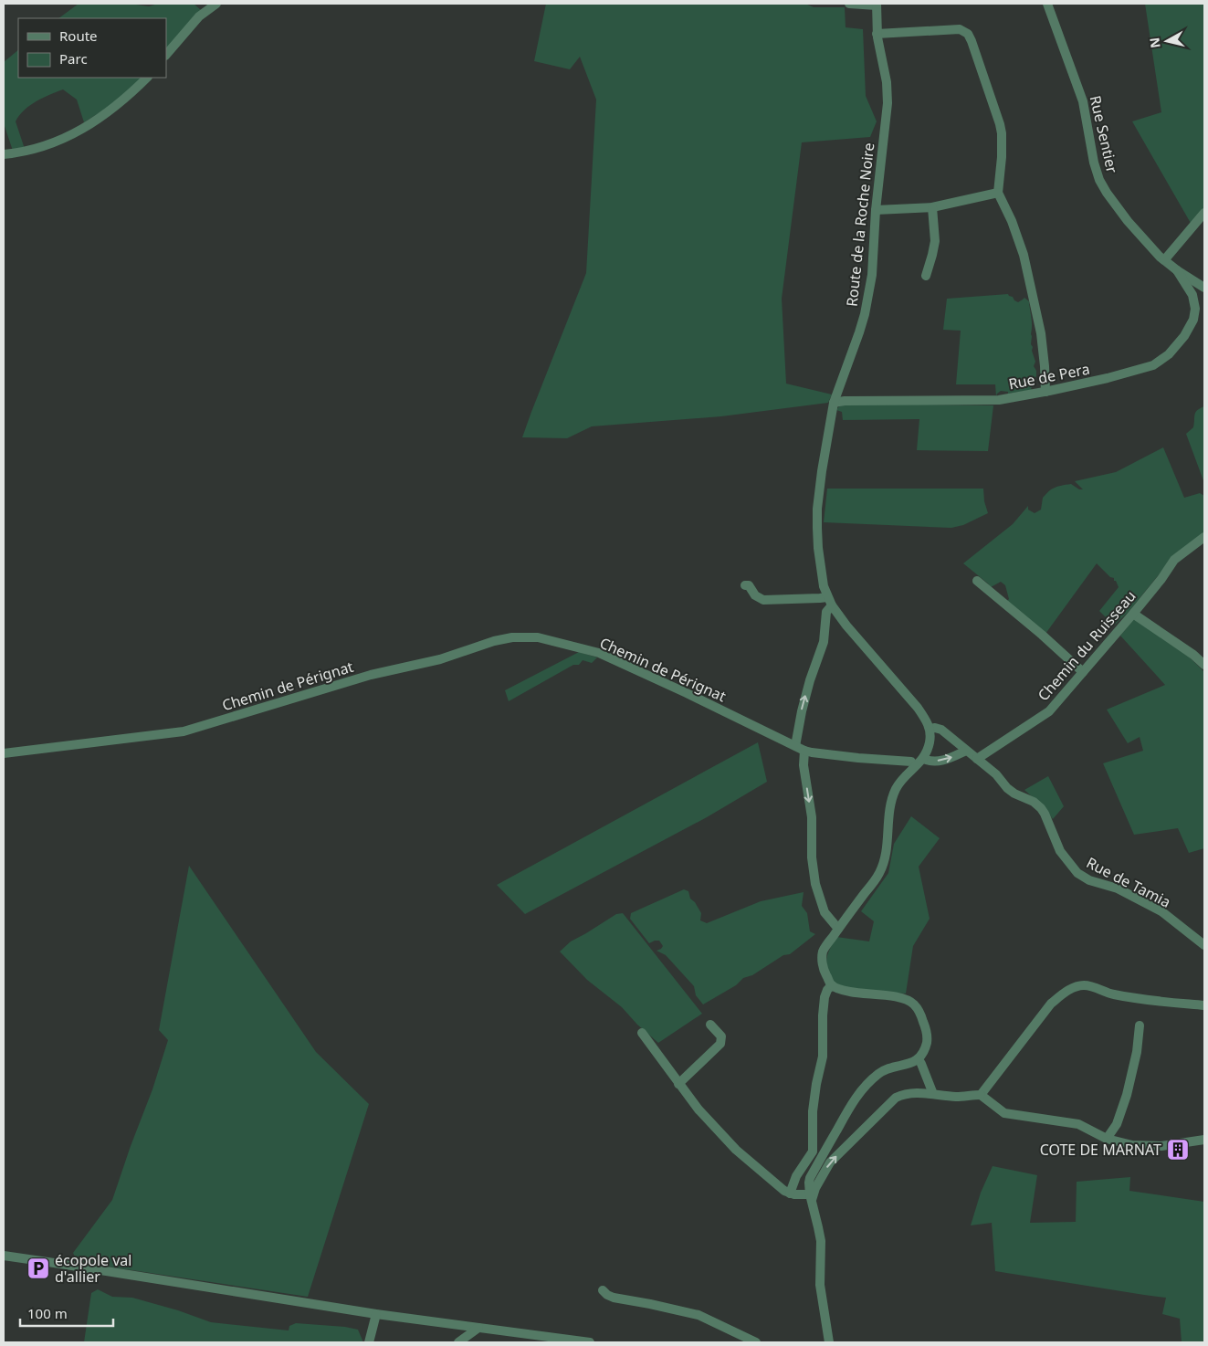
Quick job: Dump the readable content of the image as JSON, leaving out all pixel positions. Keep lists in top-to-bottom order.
{
  "streets": {
    "street": [
      "Rue Sentier",
      "Route de la Roche Noire",
      "Rue de Pera",
      "Chemin du Ruisseau",
      "Chemin de Pérignat",
      "Rue de Tamia"
    ]
  },
  "crossings": [
    ["Rue Sentier", "Rue de Pera"],
    ["Route de la Roche Noire", "Rue de Pera"],
    ["Chemin du Ruisseau", "Rue de Tamia"]
  ],
  "places": {
    "building": ["COTE DE MARNAT"],
    "parking": ["écopole val d'allier"]
  },
  "legend": ["Route", "Parc"],
  "scale_bar": "100 m",
  "north": "left"
}
